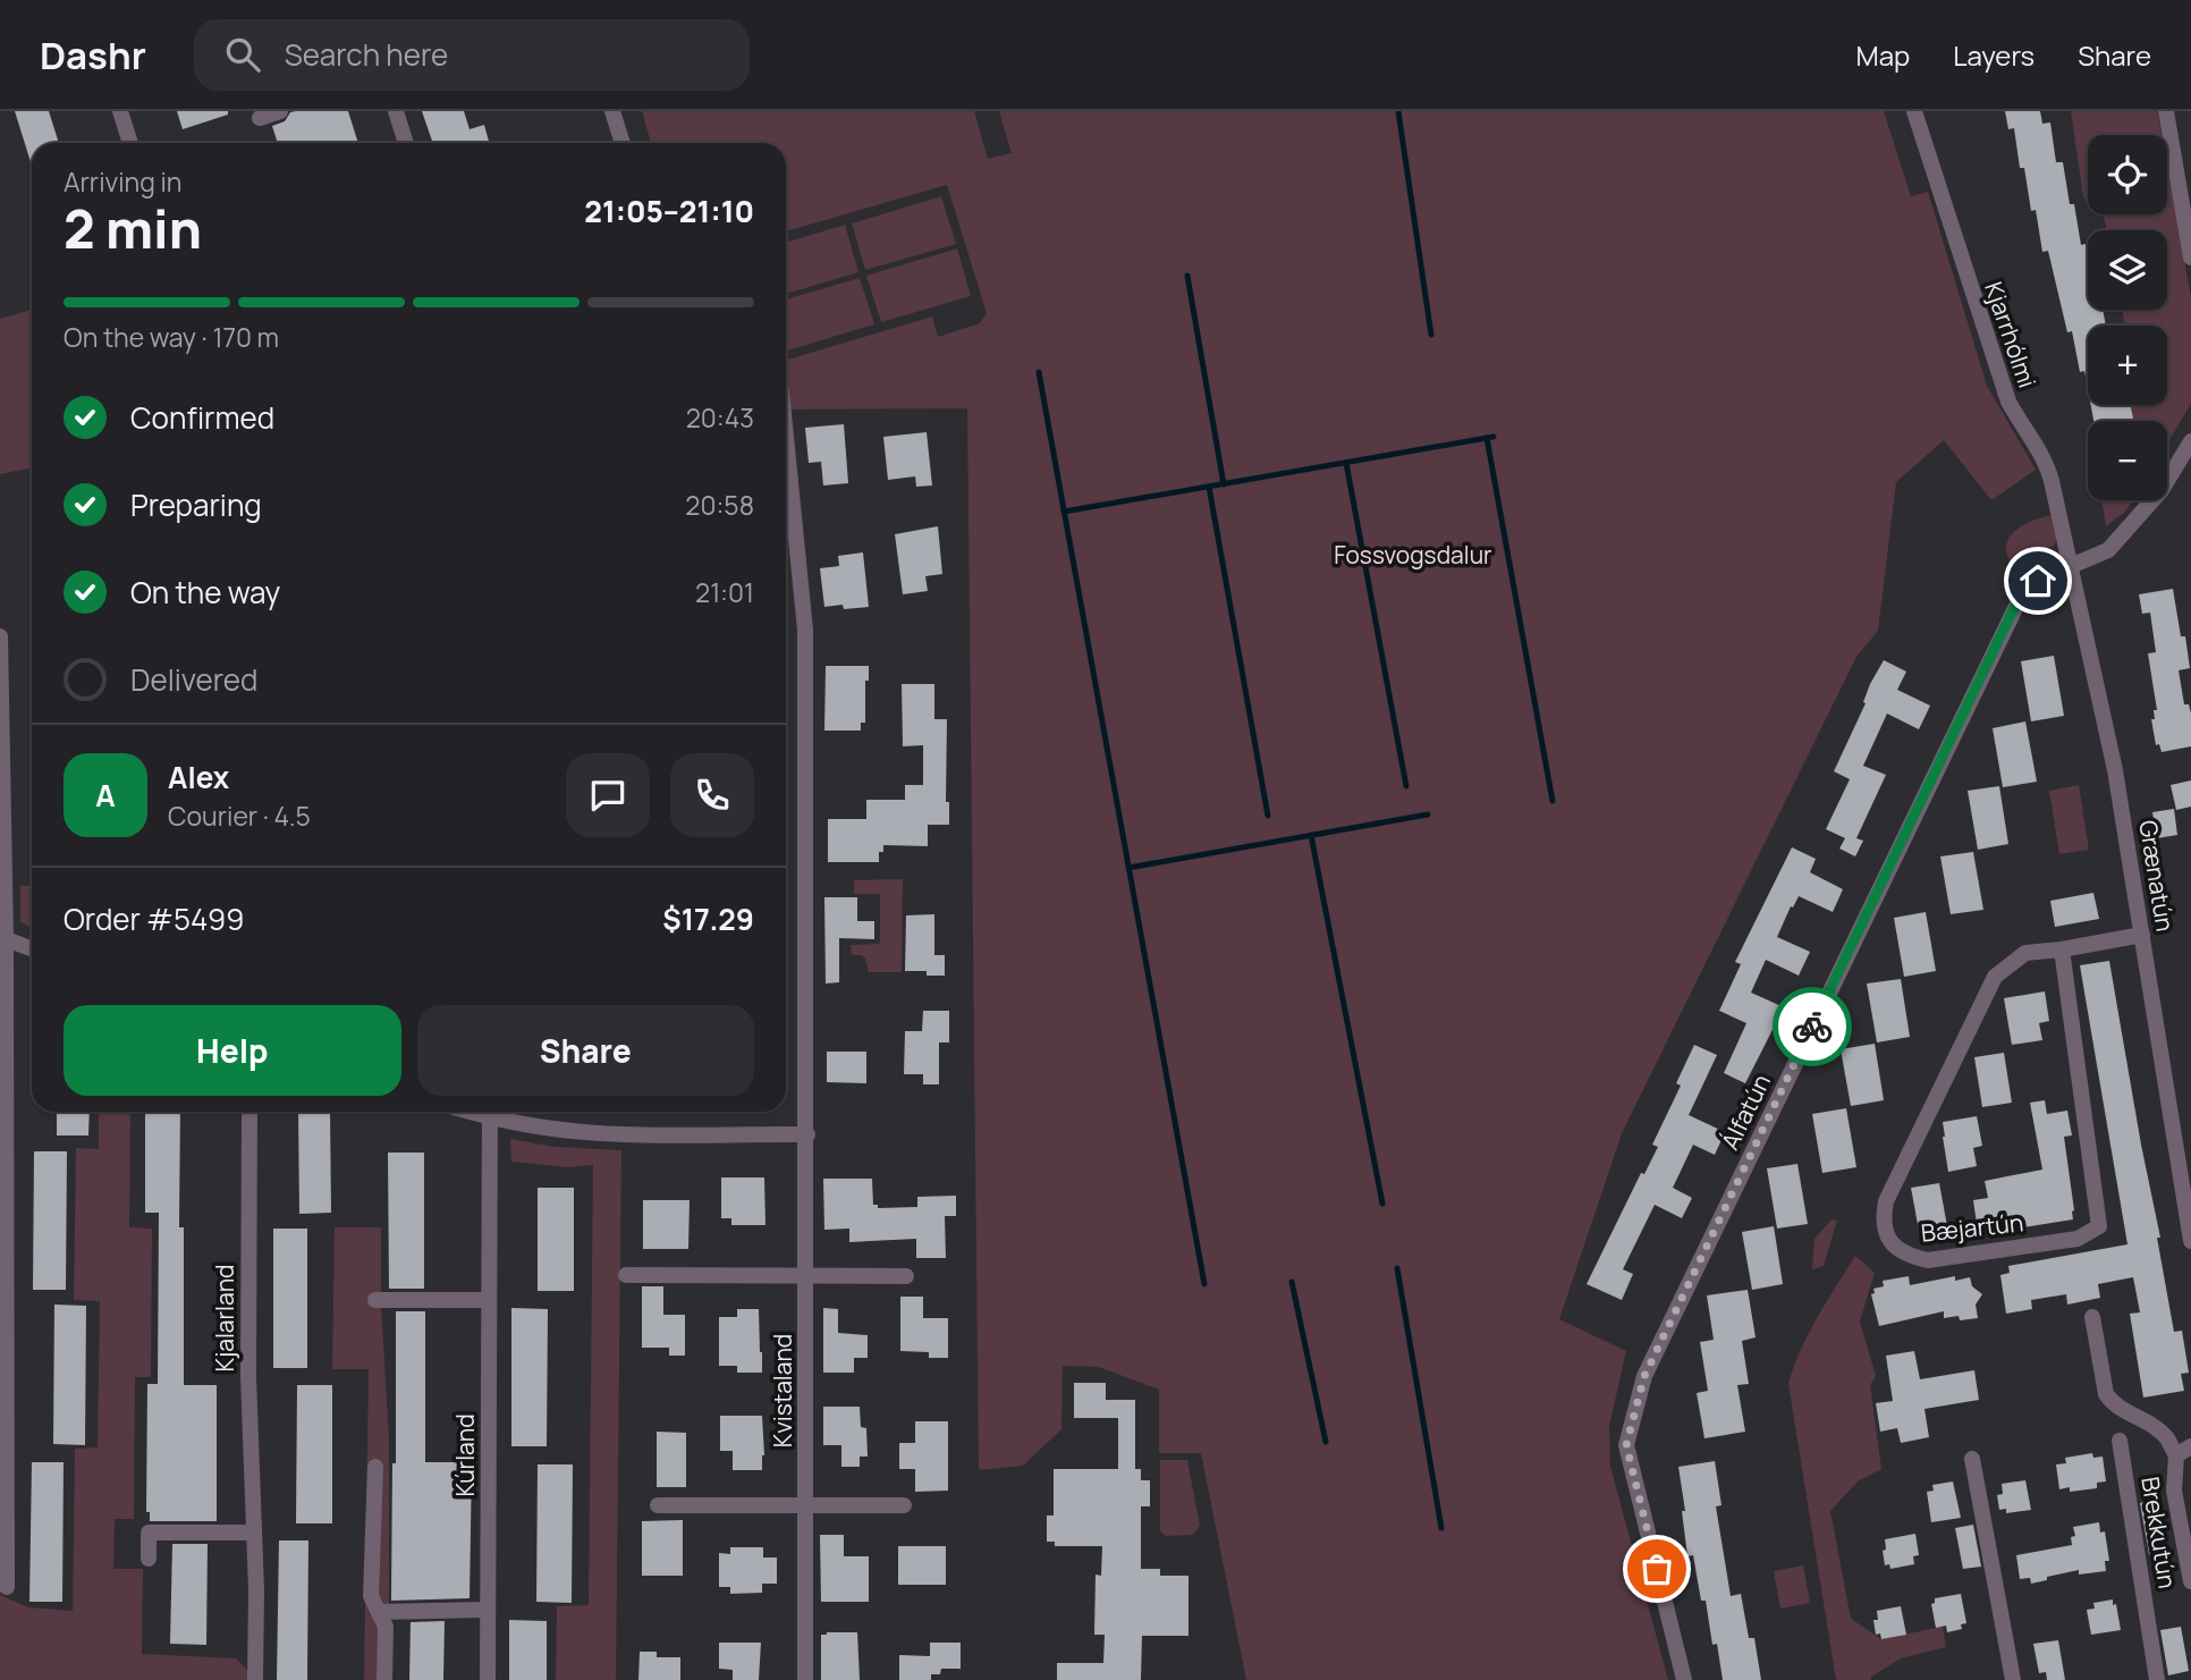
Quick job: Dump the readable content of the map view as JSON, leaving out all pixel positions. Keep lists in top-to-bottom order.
{
  "streets": {
    "street": [
      "Kjarrhólmi",
      "Grænatún",
      "Álfatún",
      "Bæjartún",
      "Kjalarland",
      "Kvistaland",
      "Kúrland",
      "Brekkutún"
    ]
  },
  "crossings": [
    ["Kjarrhólmi", "Grænatún"],
    ["Kjarrhólmi", "Álfatún"],
    ["Grænatún", "Álfatún"],
    ["Grænatún", "Bæjartún"]
  ],
  "parks": ["Fossvogsdalur"],
  "page": {
    "header": "Dashr",
    "search": "Search here",
    "nav": ["Map", "Layers", "Share"],
    "map_buttons": ["+", "−"],
    "heading": ["2 min", "Arriving in", "21:05–21:10"],
    "panel": [
      "Alex",
      "Courier · 4.5",
      "Order #5499",
      "$17.29"
    ],
    "bar": "On the way · 170 m",
    "list": [
      ["Confirmed", "20:43"],
      ["Preparing", "20:58"],
      ["On the way", "21:01"],
      "Delivered"
    ],
    "round": "A",
    "buttons": ["Help", "Share"]
  }
}
